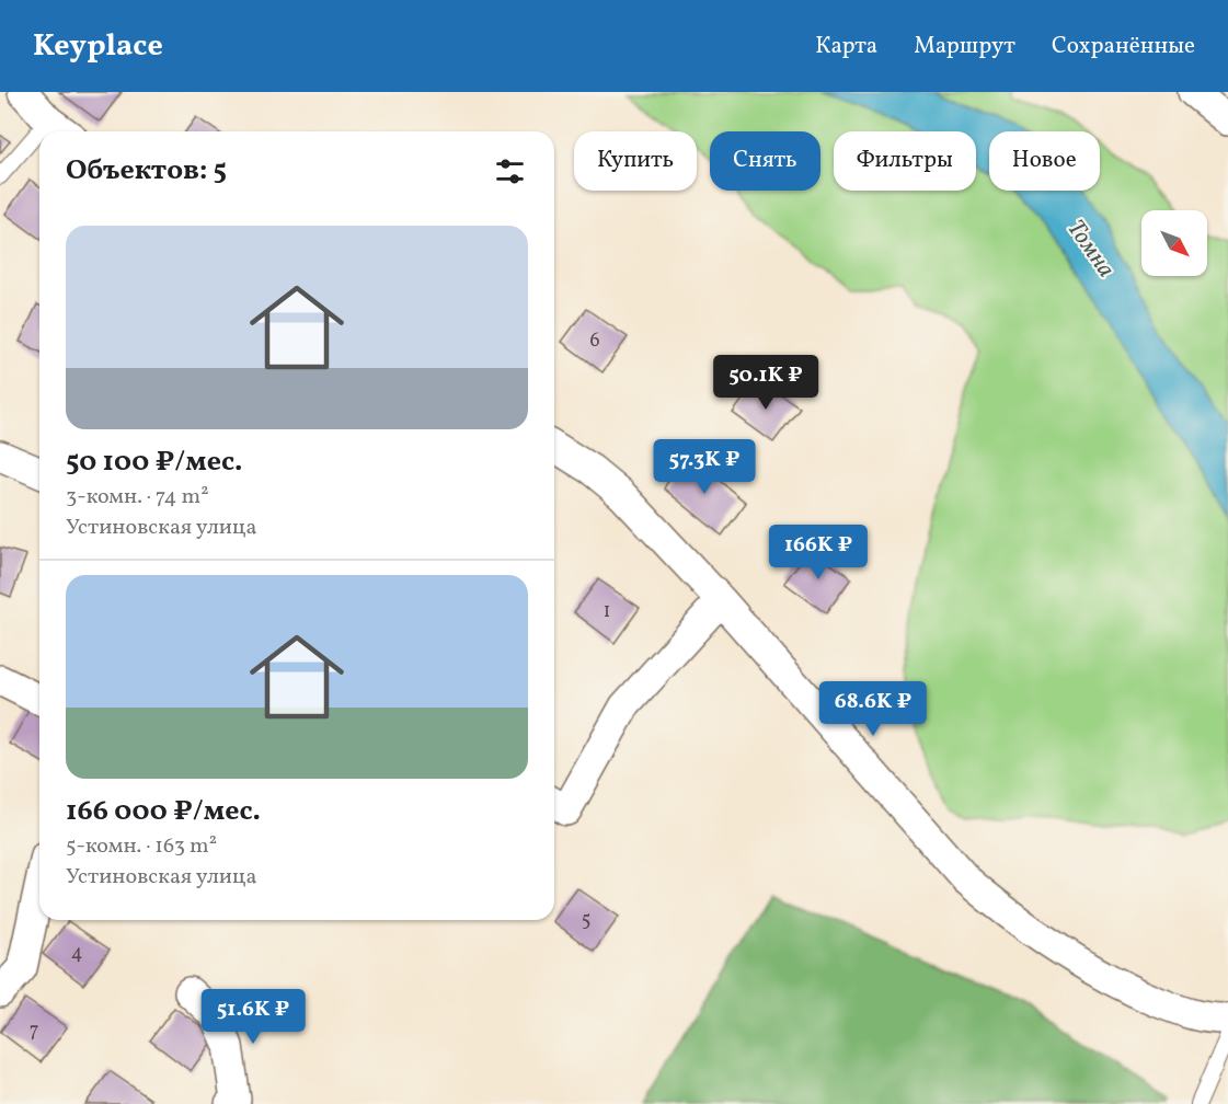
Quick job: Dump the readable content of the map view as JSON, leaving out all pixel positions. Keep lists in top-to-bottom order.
{
  "water": ["Томна"],
  "house_numbers": [
    "6",
    "1",
    "5",
    "4",
    "7"
  ],
  "north": "bottom right",
  "page": {
    "header": "Keyplace",
    "nav": ["Карта", "Маршрут", "Сохранённые"],
    "chip": [
      "Купить",
      "Снять",
      "Фильтры",
      "Новое"
    ],
    "heading": "Объектов: 5",
    "list": [
      {
        "name": "50 100 ₽/мес.",
        "note": "3-комн. · 74 m² · Устиновская улица"
      },
      {
        "name": "166 000 ₽/мес.",
        "note": "5-комн. · 163 m² · Устиновская улица"
      }
    ],
    "price": [
      "50.1K ₽",
      "57.3K ₽",
      "166K ₽",
      "68.6K ₽",
      "51.6K ₽"
    ]
  }
}
